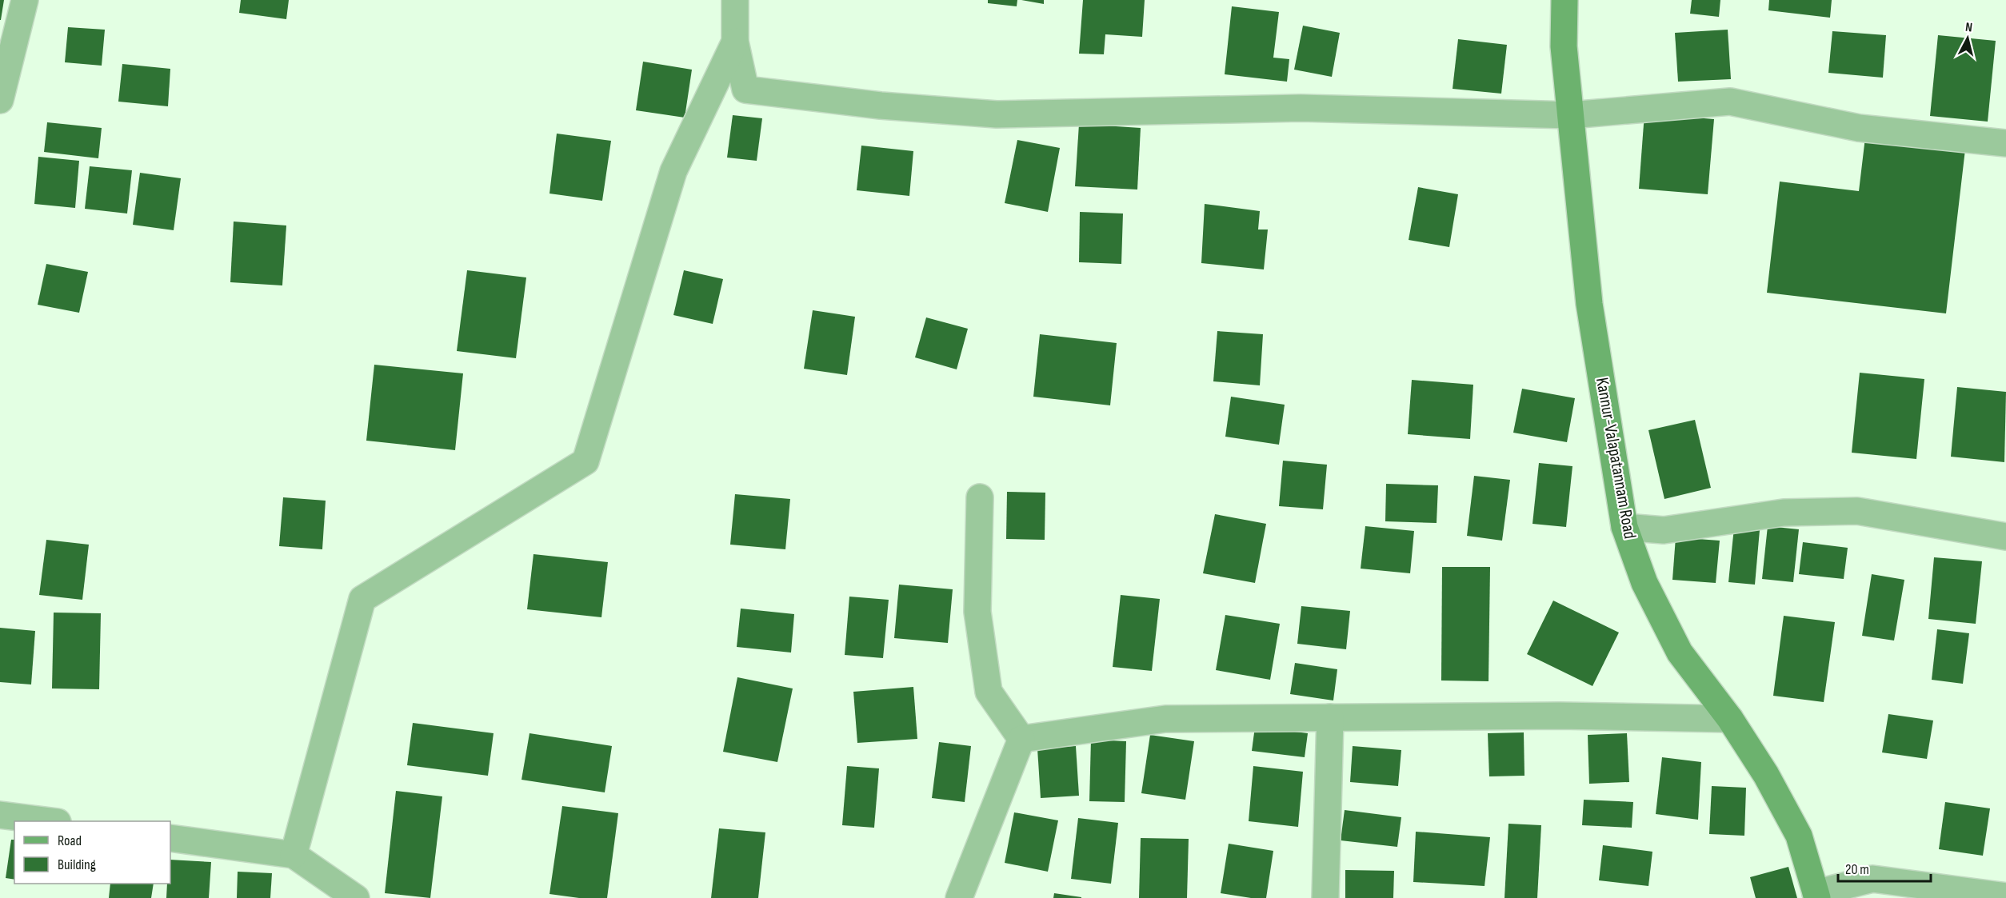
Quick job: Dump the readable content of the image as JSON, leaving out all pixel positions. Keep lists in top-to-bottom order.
{
  "streets": {
    "main road": ["Kannur-Valapatannam Road"]
  },
  "legend": ["Road", "Building"],
  "scale_bar": "20 m",
  "north": "top"
}
